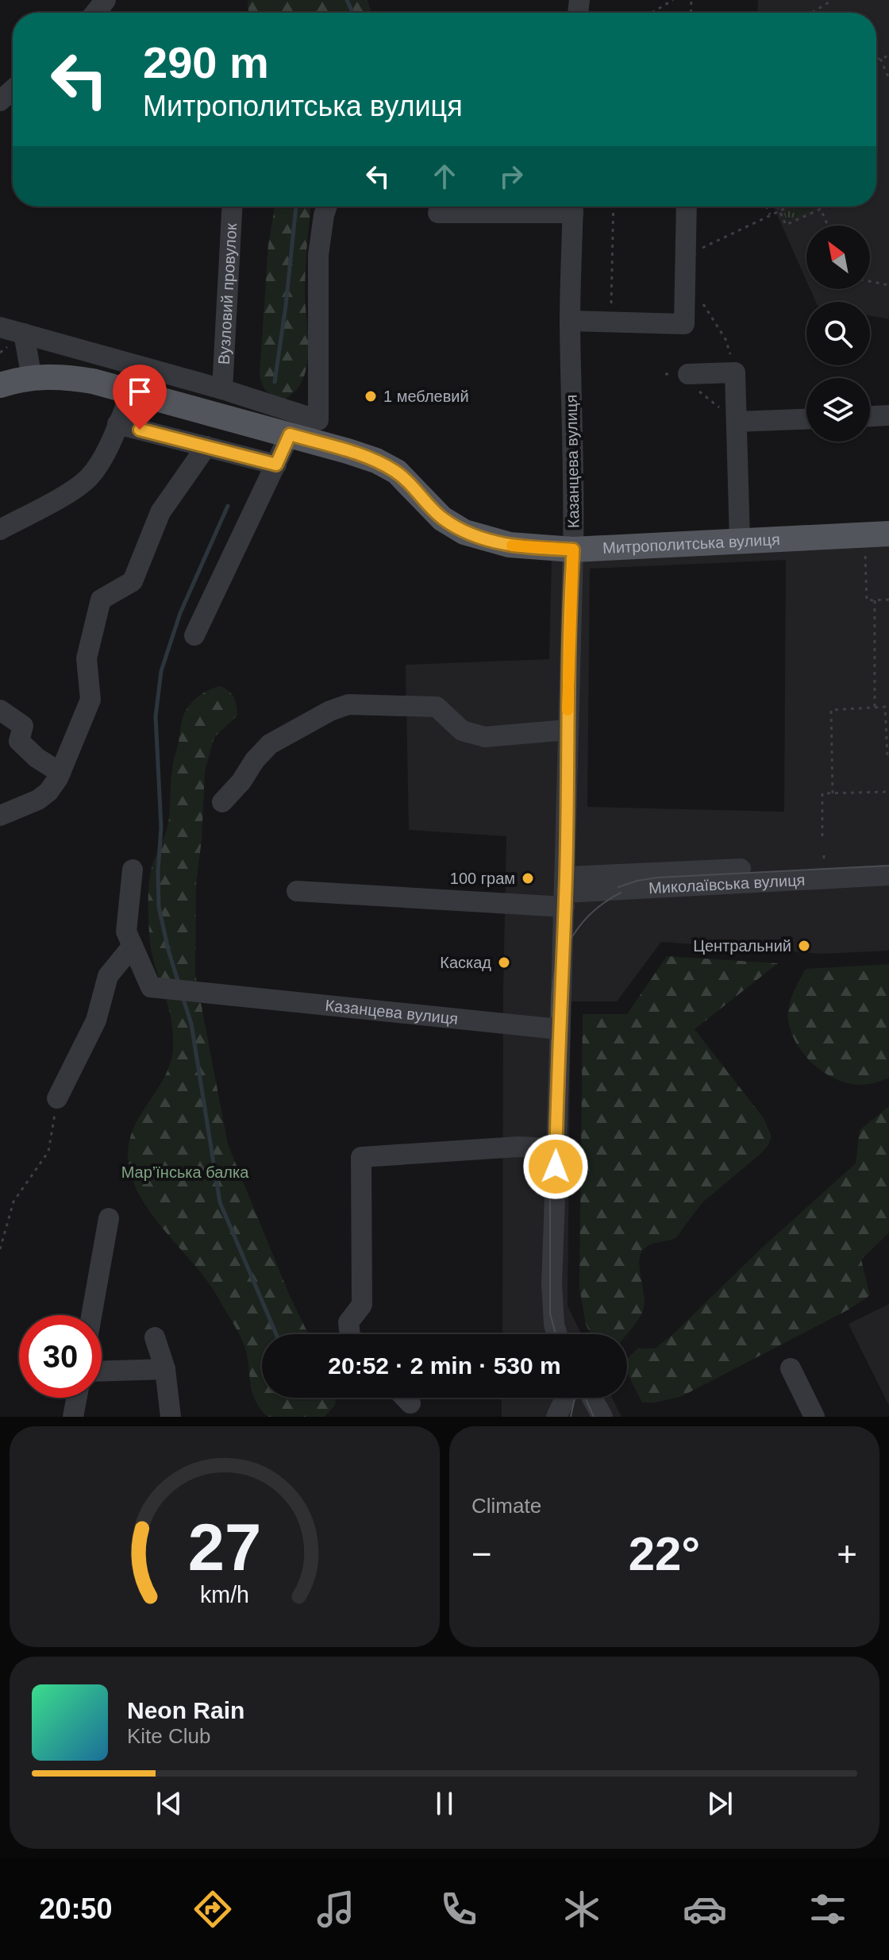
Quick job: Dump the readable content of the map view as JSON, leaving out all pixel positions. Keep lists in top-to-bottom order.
{
  "streets": {
    "main road": ["Митрополитська вулиця"],
    "street": ["Вузловий провулок", "Казанцева вулиця", "Миколаївська вулиця"]
  },
  "crossings": [
    ["Казанцева вулиця", "Митрополитська вулиця"],
    ["Казанцева вулиця", "Миколаївська вулиця"]
  ],
  "parks": ["Мар’їнська балка"],
  "places": [
    "1 меблевий",
    "100 грам",
    "Центральний",
    "Каскад"
  ],
  "north": "top left",
  "page": {
    "turn": ["290 m", "Митрополитська вулиця"],
    "limit": "30",
    "trip": "20:52 · 2 min · 530 m",
    "tile": "Climate",
    "heat": ["−", "22°", "+"],
    "song": ["Neon Rain", "Kite Club"],
    "tabs": "20:50",
    "gauge": ["27", "km/h"]
  }
}
